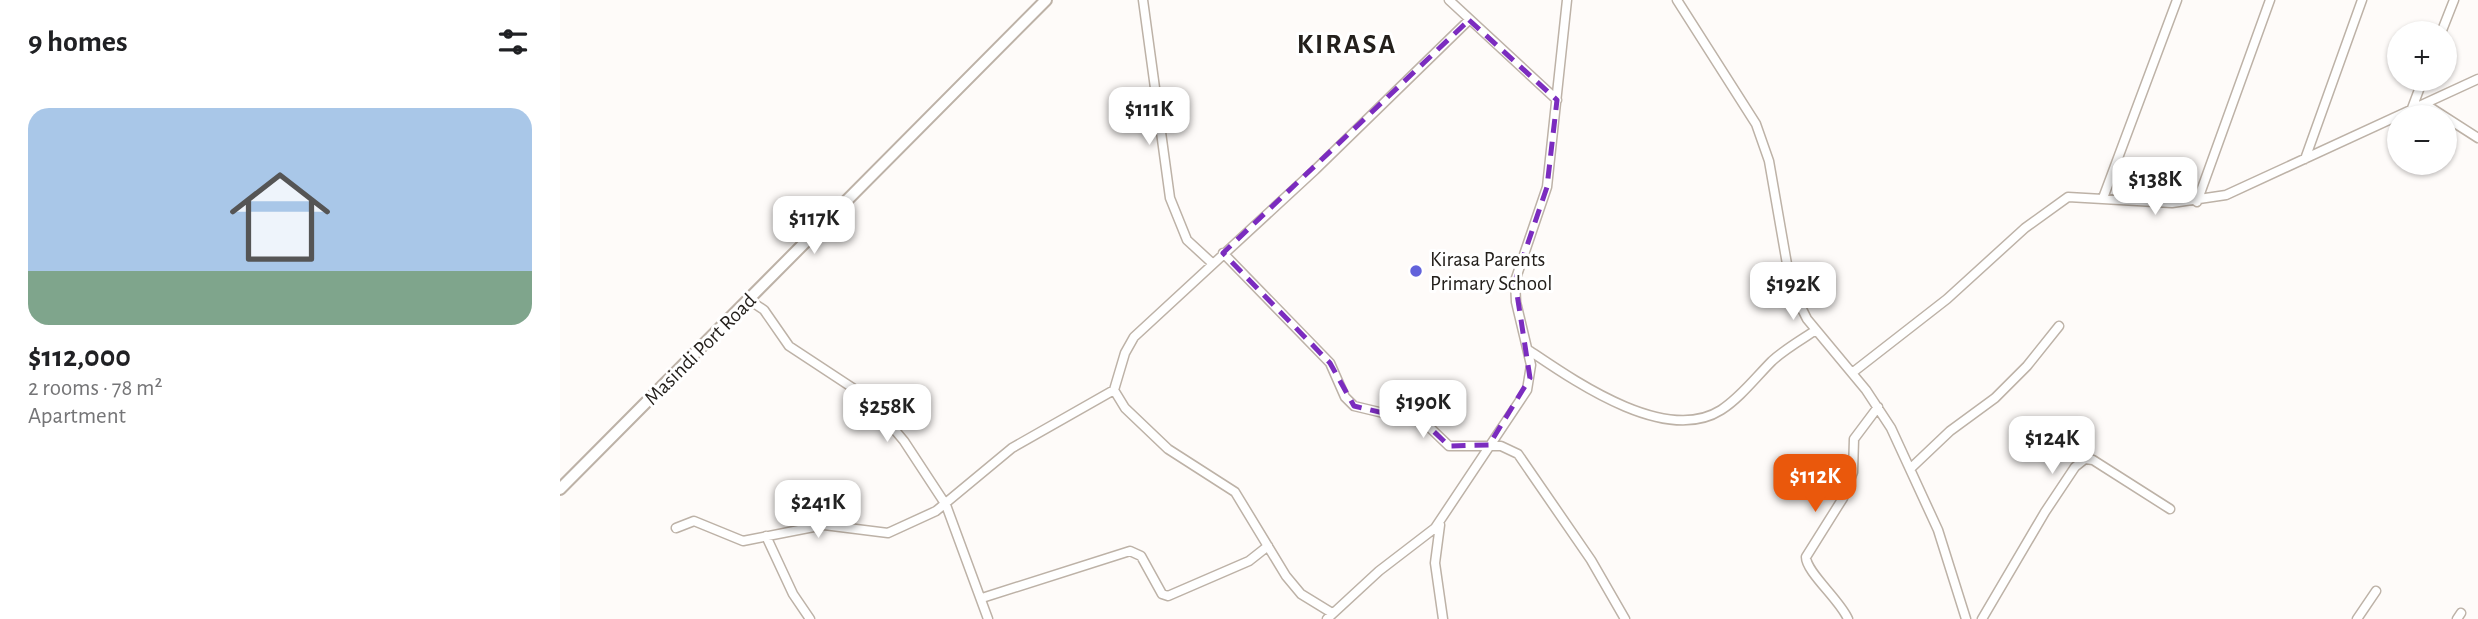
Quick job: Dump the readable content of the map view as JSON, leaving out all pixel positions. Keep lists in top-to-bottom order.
{
  "streets": {
    "main road": ["Masindi Port Road"]
  },
  "districts": ["KIRASA"],
  "places": ["Kirasa Parents Primary School"],
  "page": {
    "heading": "9 homes",
    "map_buttons": ["+", "−"],
    "list": [
      {
        "name": "$112,000",
        "note": "2 rooms · 78 m² · Apartment"
      }
    ],
    "price": [
      "$111K",
      "$138K",
      "$117K",
      "$192K",
      "$190K",
      "$258K",
      "$124K",
      "$112K",
      "$241K"
    ]
  }
}
